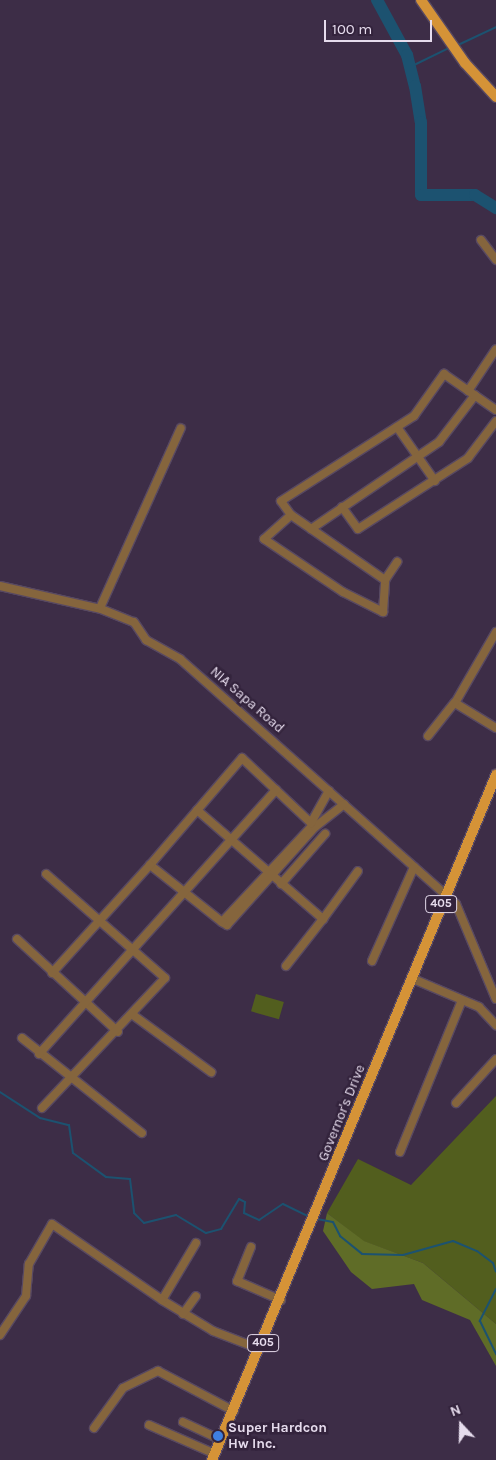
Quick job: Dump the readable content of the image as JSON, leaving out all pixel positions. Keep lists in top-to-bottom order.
{
  "streets": {
    "main road": ["405", "Governor's Drive"],
    "street": ["NIA Sapa Road"]
  },
  "crossings": [
    ["NIA Sapa Road", "Governor's Drive"]
  ],
  "places": ["Super Hardcon Hw Inc."],
  "scale_bar": "100 m",
  "north": "top"
}
